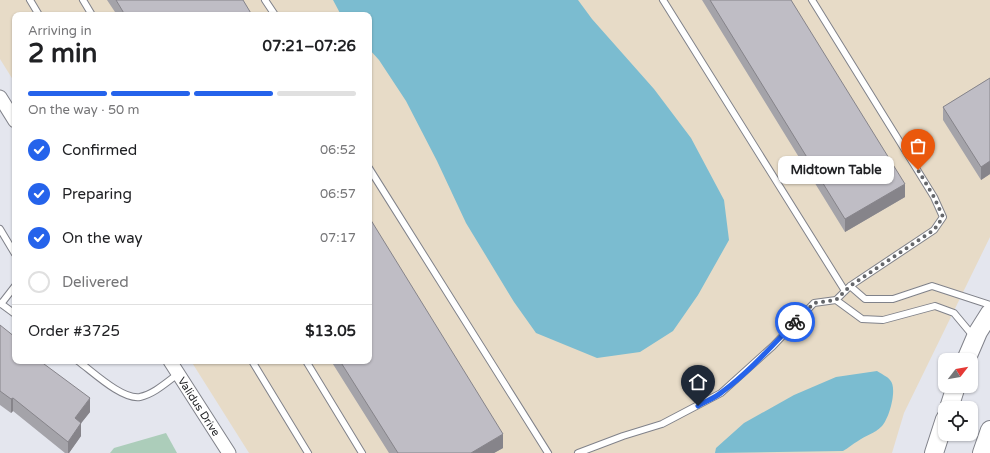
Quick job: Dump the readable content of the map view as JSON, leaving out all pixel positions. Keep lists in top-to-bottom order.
{
  "streets": {
    "street": ["Validus Drive"]
  },
  "places": ["Midtown Table"],
  "north": "top right",
  "page": {
    "heading": ["2 min", "Arriving in", "07:21–07:26"],
    "panel": ["Order #3725", "$13.05"],
    "bar": "On the way · 50 m",
    "list": [
      ["Confirmed", "06:52"],
      ["Preparing", "06:57"],
      ["On the way", "07:17"],
      "Delivered"
    ],
    "bubble": "Midtown Table"
  }
}
